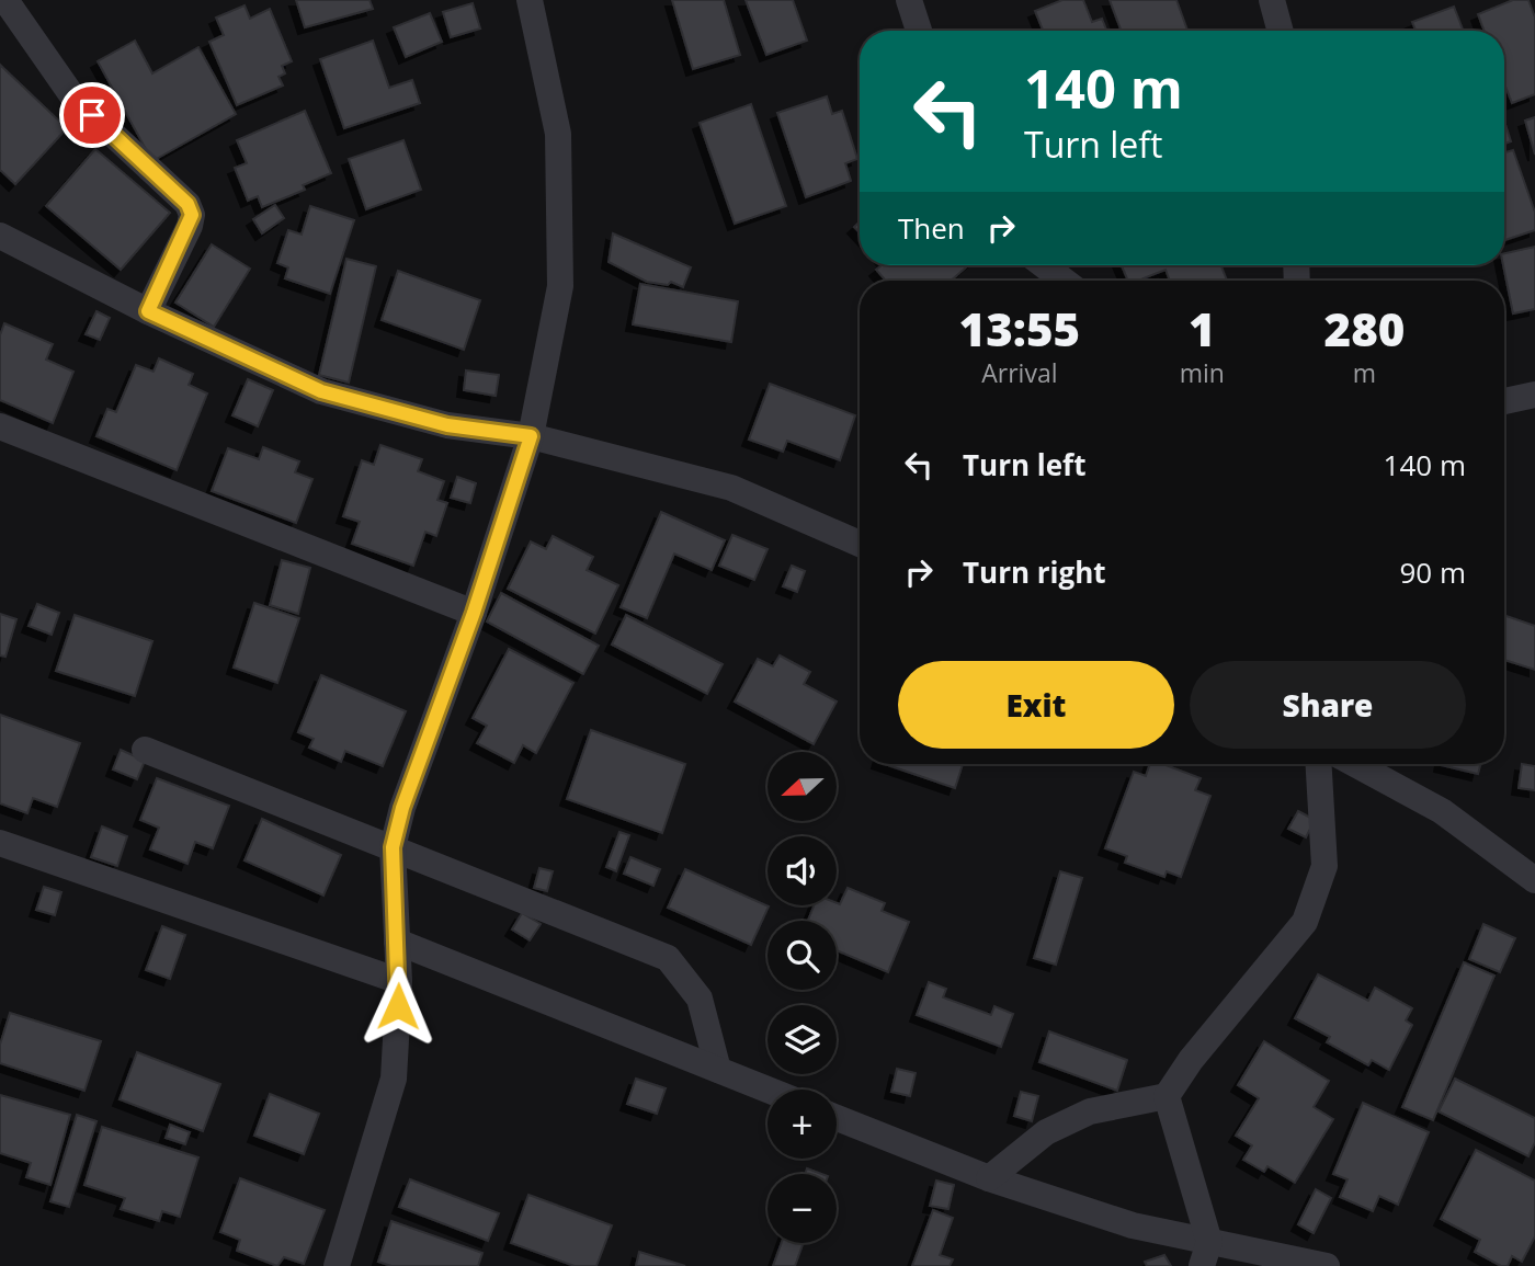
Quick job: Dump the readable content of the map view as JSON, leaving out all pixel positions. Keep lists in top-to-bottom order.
{
  "north": "left",
  "page": {
    "turn": ["140 m", "Turn left"],
    "then": "Then",
    "eta": [
      "13:55",
      "Arrival",
      "1",
      "min",
      "280",
      "m"
    ],
    "list": [
      {
        "name": "Turn left",
        "value": "140 m"
      },
      {
        "name": "Turn right",
        "value": "90 m"
      }
    ],
    "buttons": ["Exit", "Share"],
    "map_buttons": ["+", "−"]
  }
}
